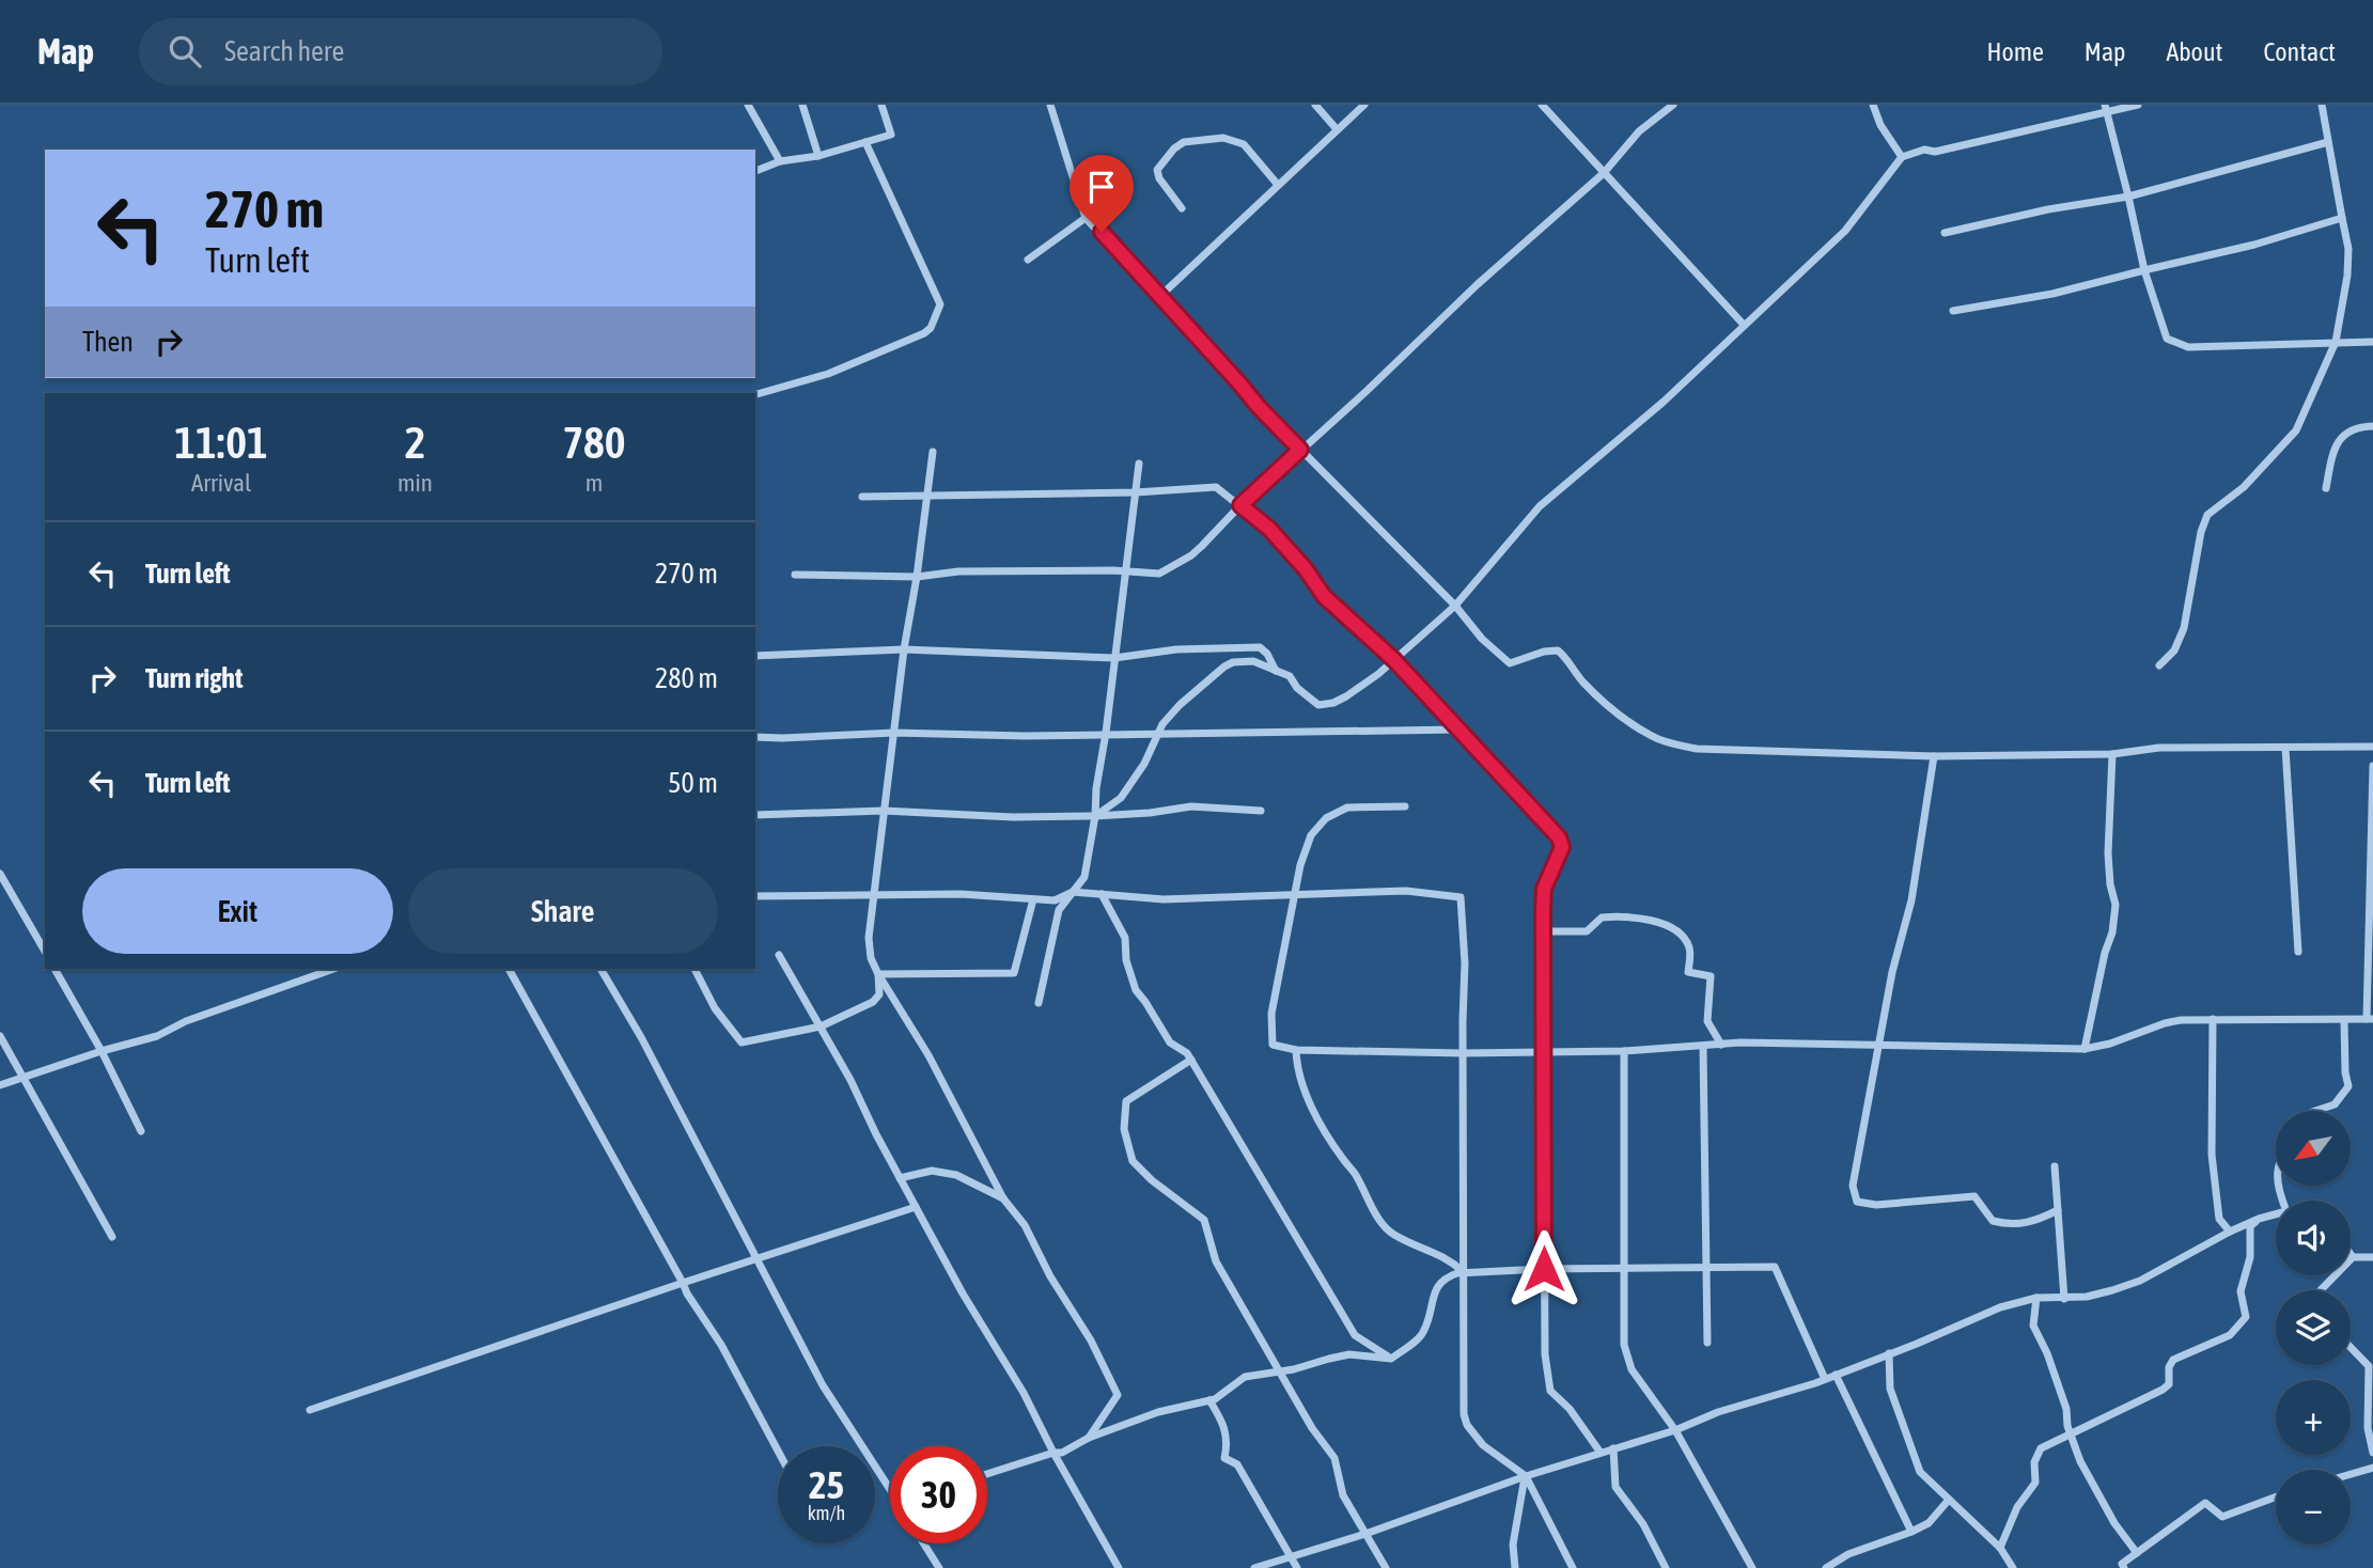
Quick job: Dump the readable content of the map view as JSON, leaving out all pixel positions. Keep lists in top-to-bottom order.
{
  "north": "bottom left",
  "page": {
    "header": "Map",
    "search": "Search here",
    "nav": [
      "Home",
      "Map",
      "About",
      "Contact"
    ],
    "turn": ["270 m", "Turn left"],
    "then": "Then",
    "eta": [
      "11:01",
      "Arrival",
      "2",
      "min",
      "780",
      "m"
    ],
    "list": [
      {
        "name": "Turn left",
        "value": "270 m"
      },
      {
        "name": "Turn right",
        "value": "280 m"
      },
      {
        "name": "Turn left",
        "value": "50 m"
      }
    ],
    "buttons": ["Exit", "Share"],
    "map_buttons": ["+", "−"],
    "speed": "25 km/h",
    "limit": "30"
  }
}
